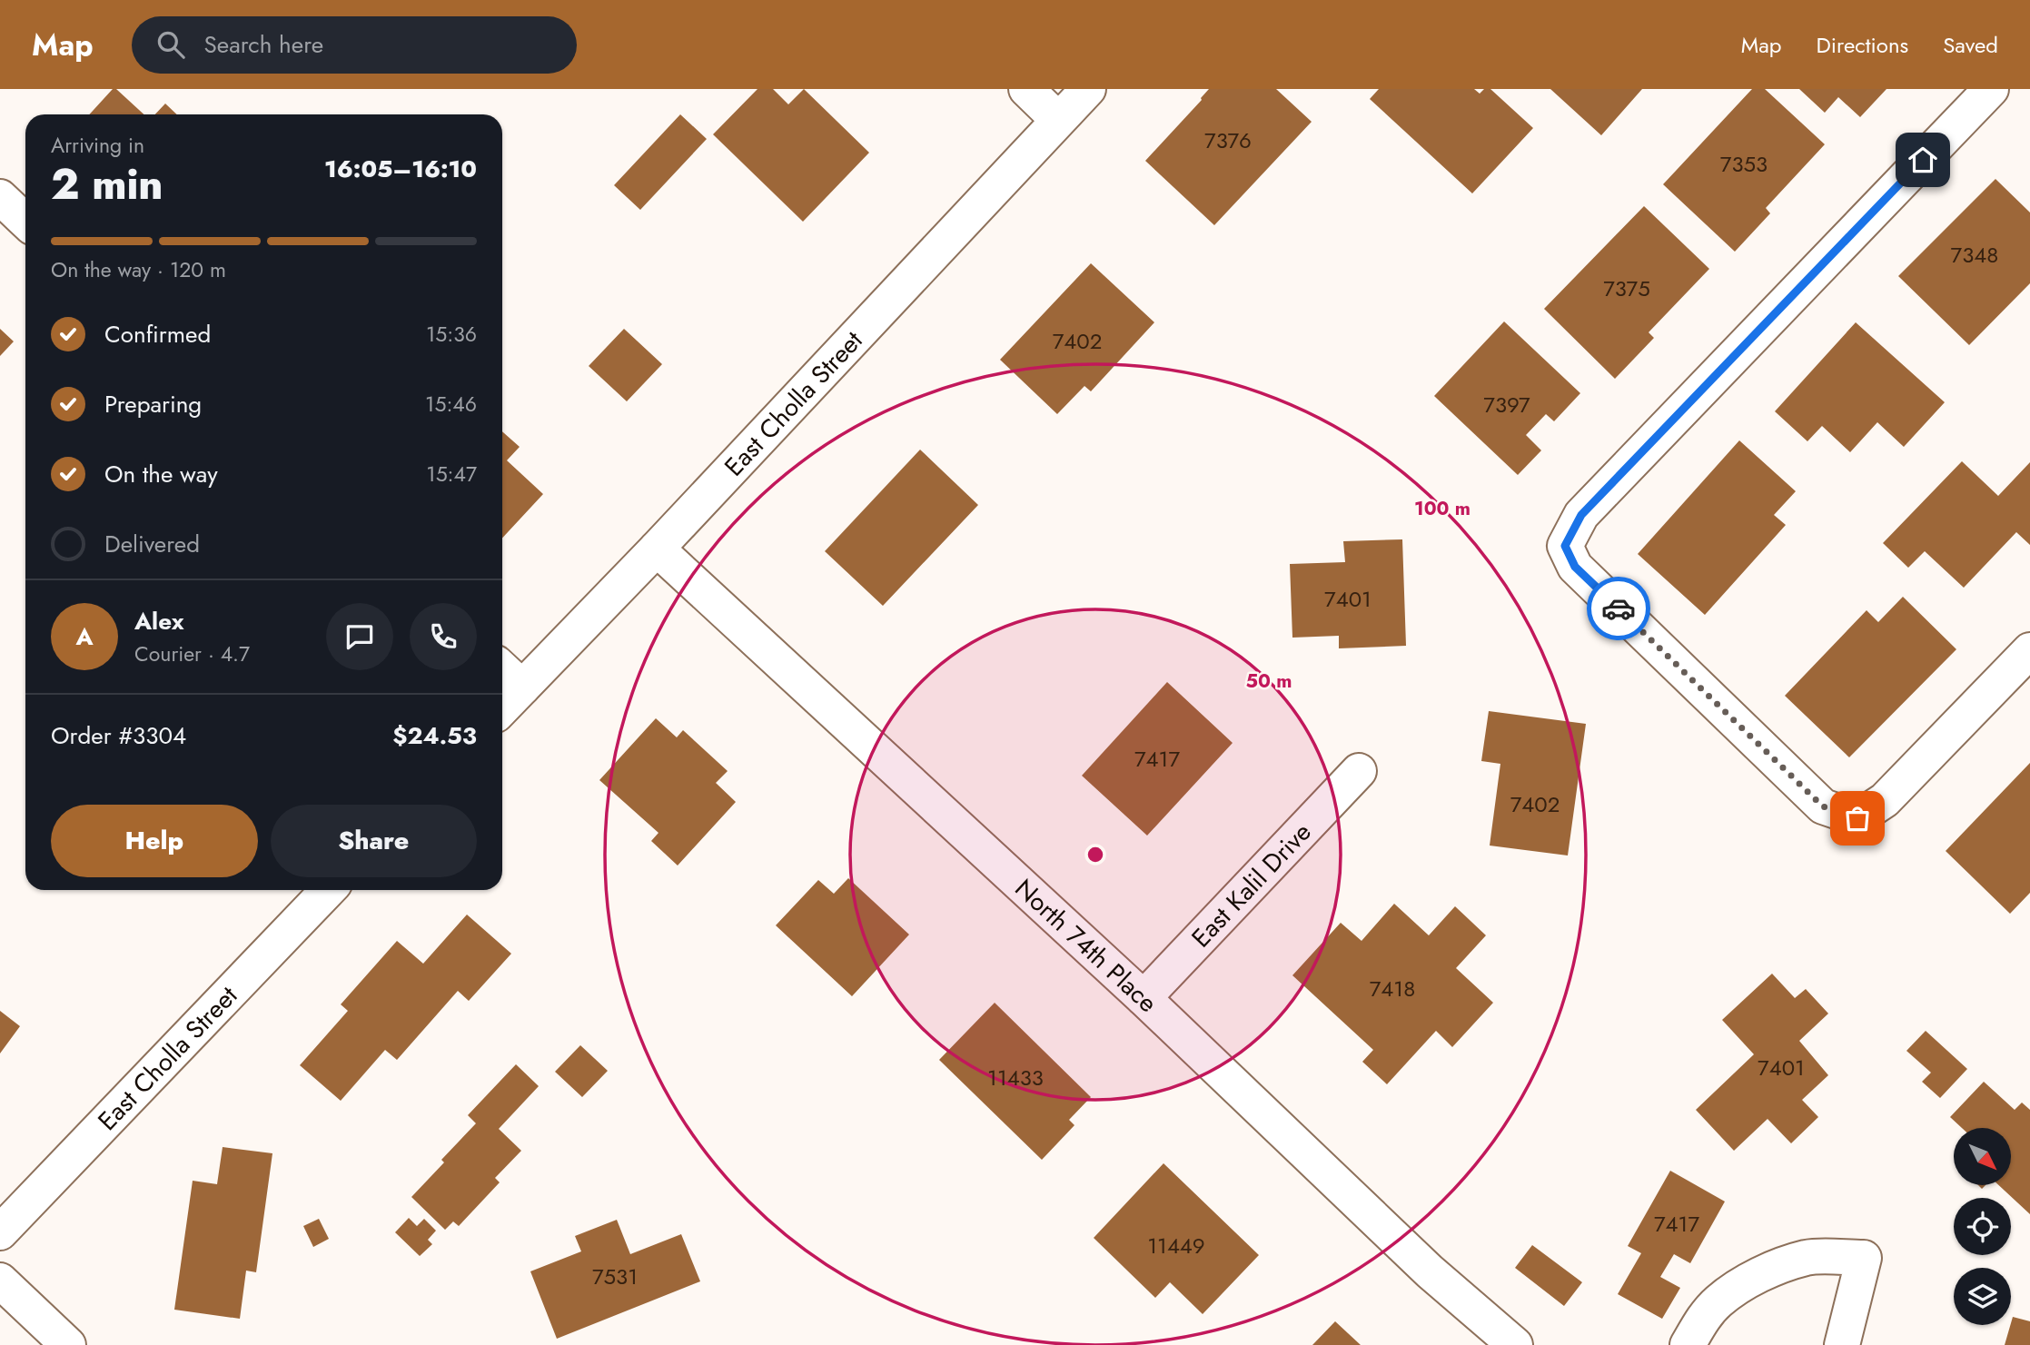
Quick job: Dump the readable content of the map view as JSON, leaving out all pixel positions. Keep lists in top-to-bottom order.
{
  "streets": {
    "street": ["East Cholla Street", "East Kalil Drive", "North 74th Place"]
  },
  "crossings": [
    ["East Cholla Street", "North 74th Place"],
    ["East Kalil Drive", "North 74th Place"]
  ],
  "house_numbers": [
    "7376",
    "7353",
    "7348",
    "7375",
    "7402",
    "7397",
    "7401",
    "7417",
    "7402",
    "7418",
    "7401",
    "11433",
    "7417",
    "11449",
    "7531"
  ],
  "north": "bottom right",
  "page": {
    "header": "Map",
    "search": "Search here",
    "nav": ["Map", "Directions", "Saved"],
    "heading": ["2 min", "Arriving in", "16:05–16:10"],
    "panel": [
      "Alex",
      "Courier · 4.7",
      "Order #3304",
      "$24.53"
    ],
    "bar": "On the way · 120 m",
    "list": [
      ["Confirmed", "15:36"],
      ["Preparing", "15:46"],
      ["On the way", "15:47"],
      "Delivered"
    ],
    "round": "A",
    "buttons": ["Help", "Share"]
  },
  "rings": ["100 m", "50 m"]
}
